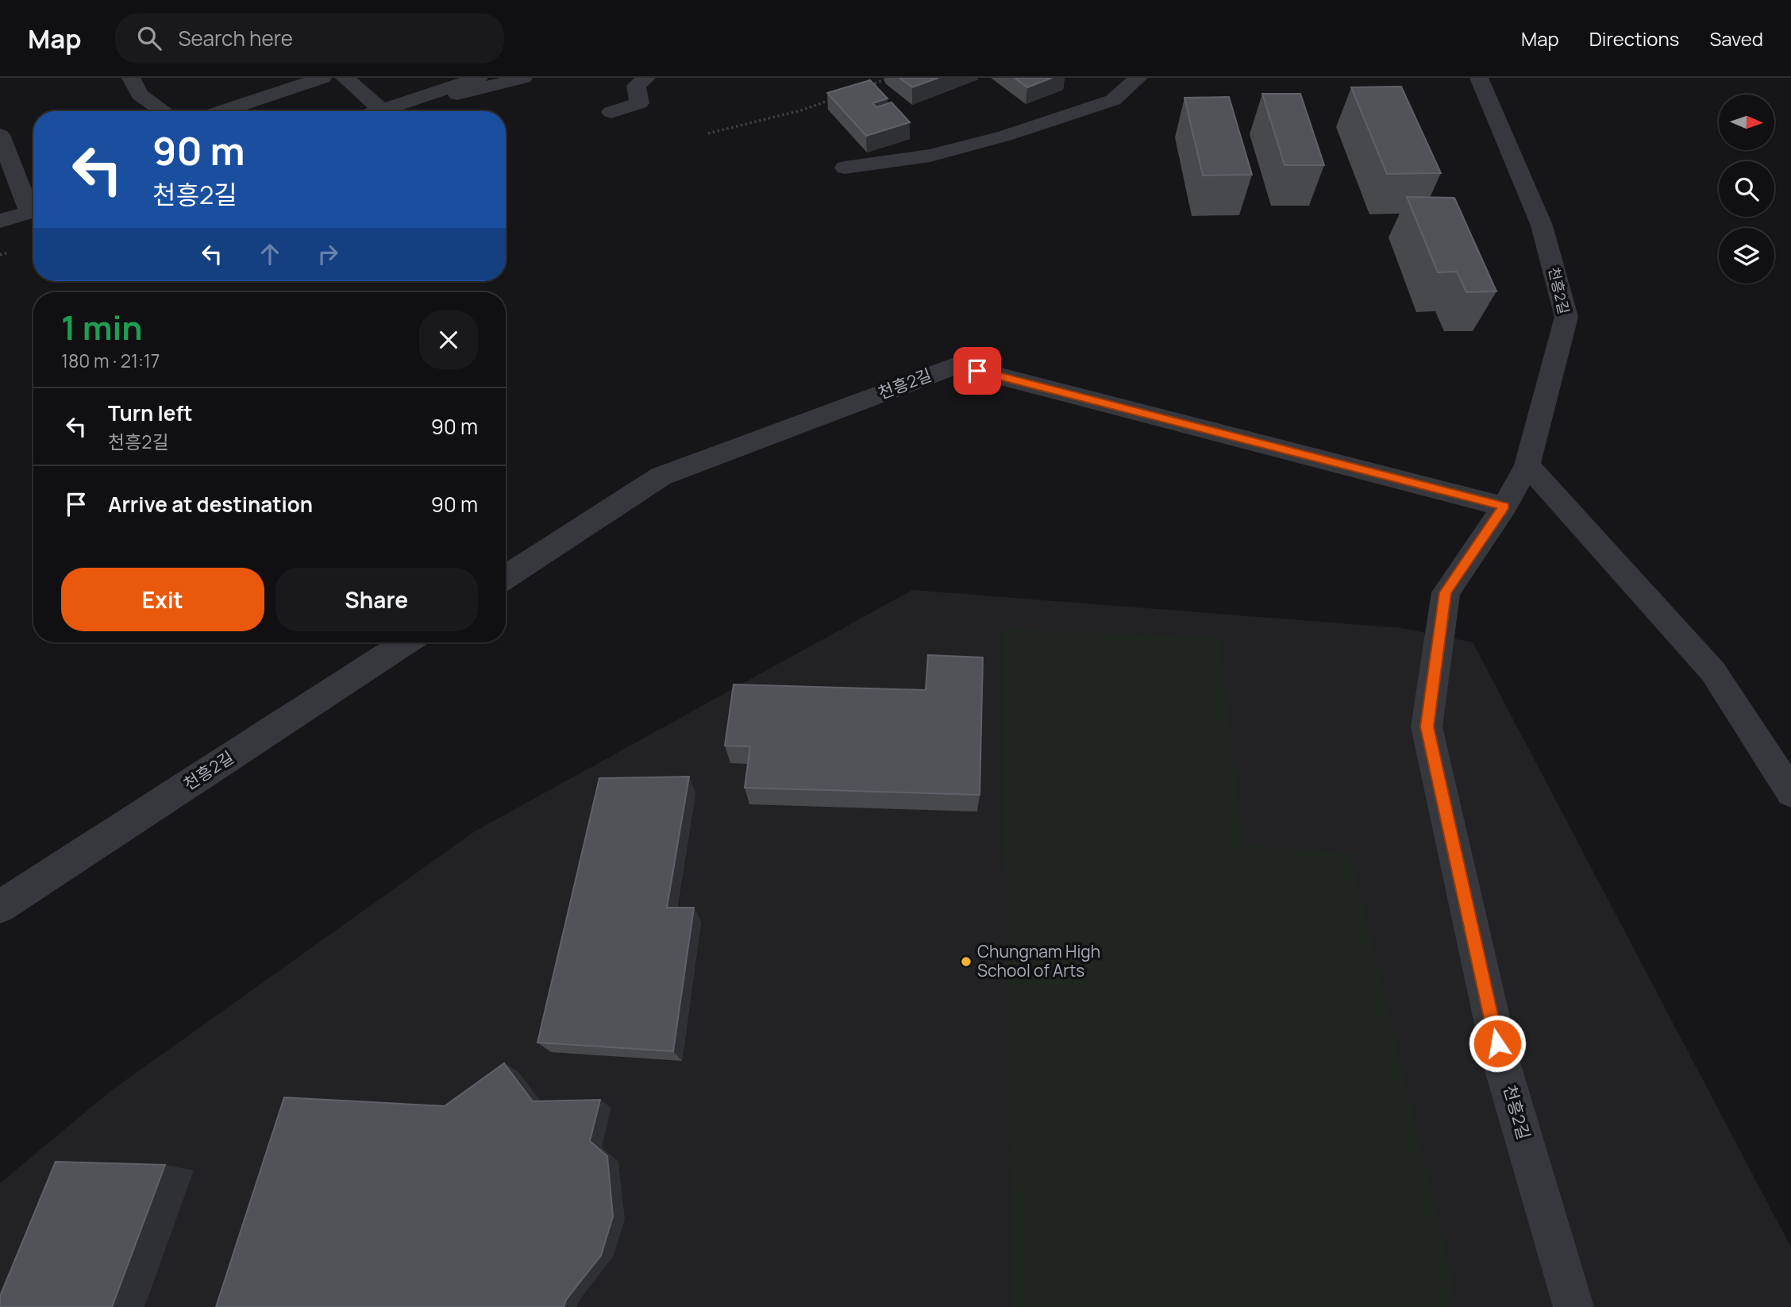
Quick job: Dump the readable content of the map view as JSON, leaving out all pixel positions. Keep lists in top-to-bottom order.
{
  "streets": {
    "street": ["천흥2길"]
  },
  "places": ["Chungnam High School of Arts"],
  "north": "right",
  "page": {
    "header": "Map",
    "search": "Search here",
    "nav": ["Map", "Directions", "Saved"],
    "turn": ["90 m", "천흥2길"],
    "heading": ["1 min", "180 m · 21:17"],
    "list": [
      {
        "name": "Turn left",
        "note": "천흥2길",
        "value": "90 m"
      },
      {
        "name": "Arrive at destination",
        "value": "90 m"
      }
    ],
    "buttons": ["Exit", "Share"]
  }
}
